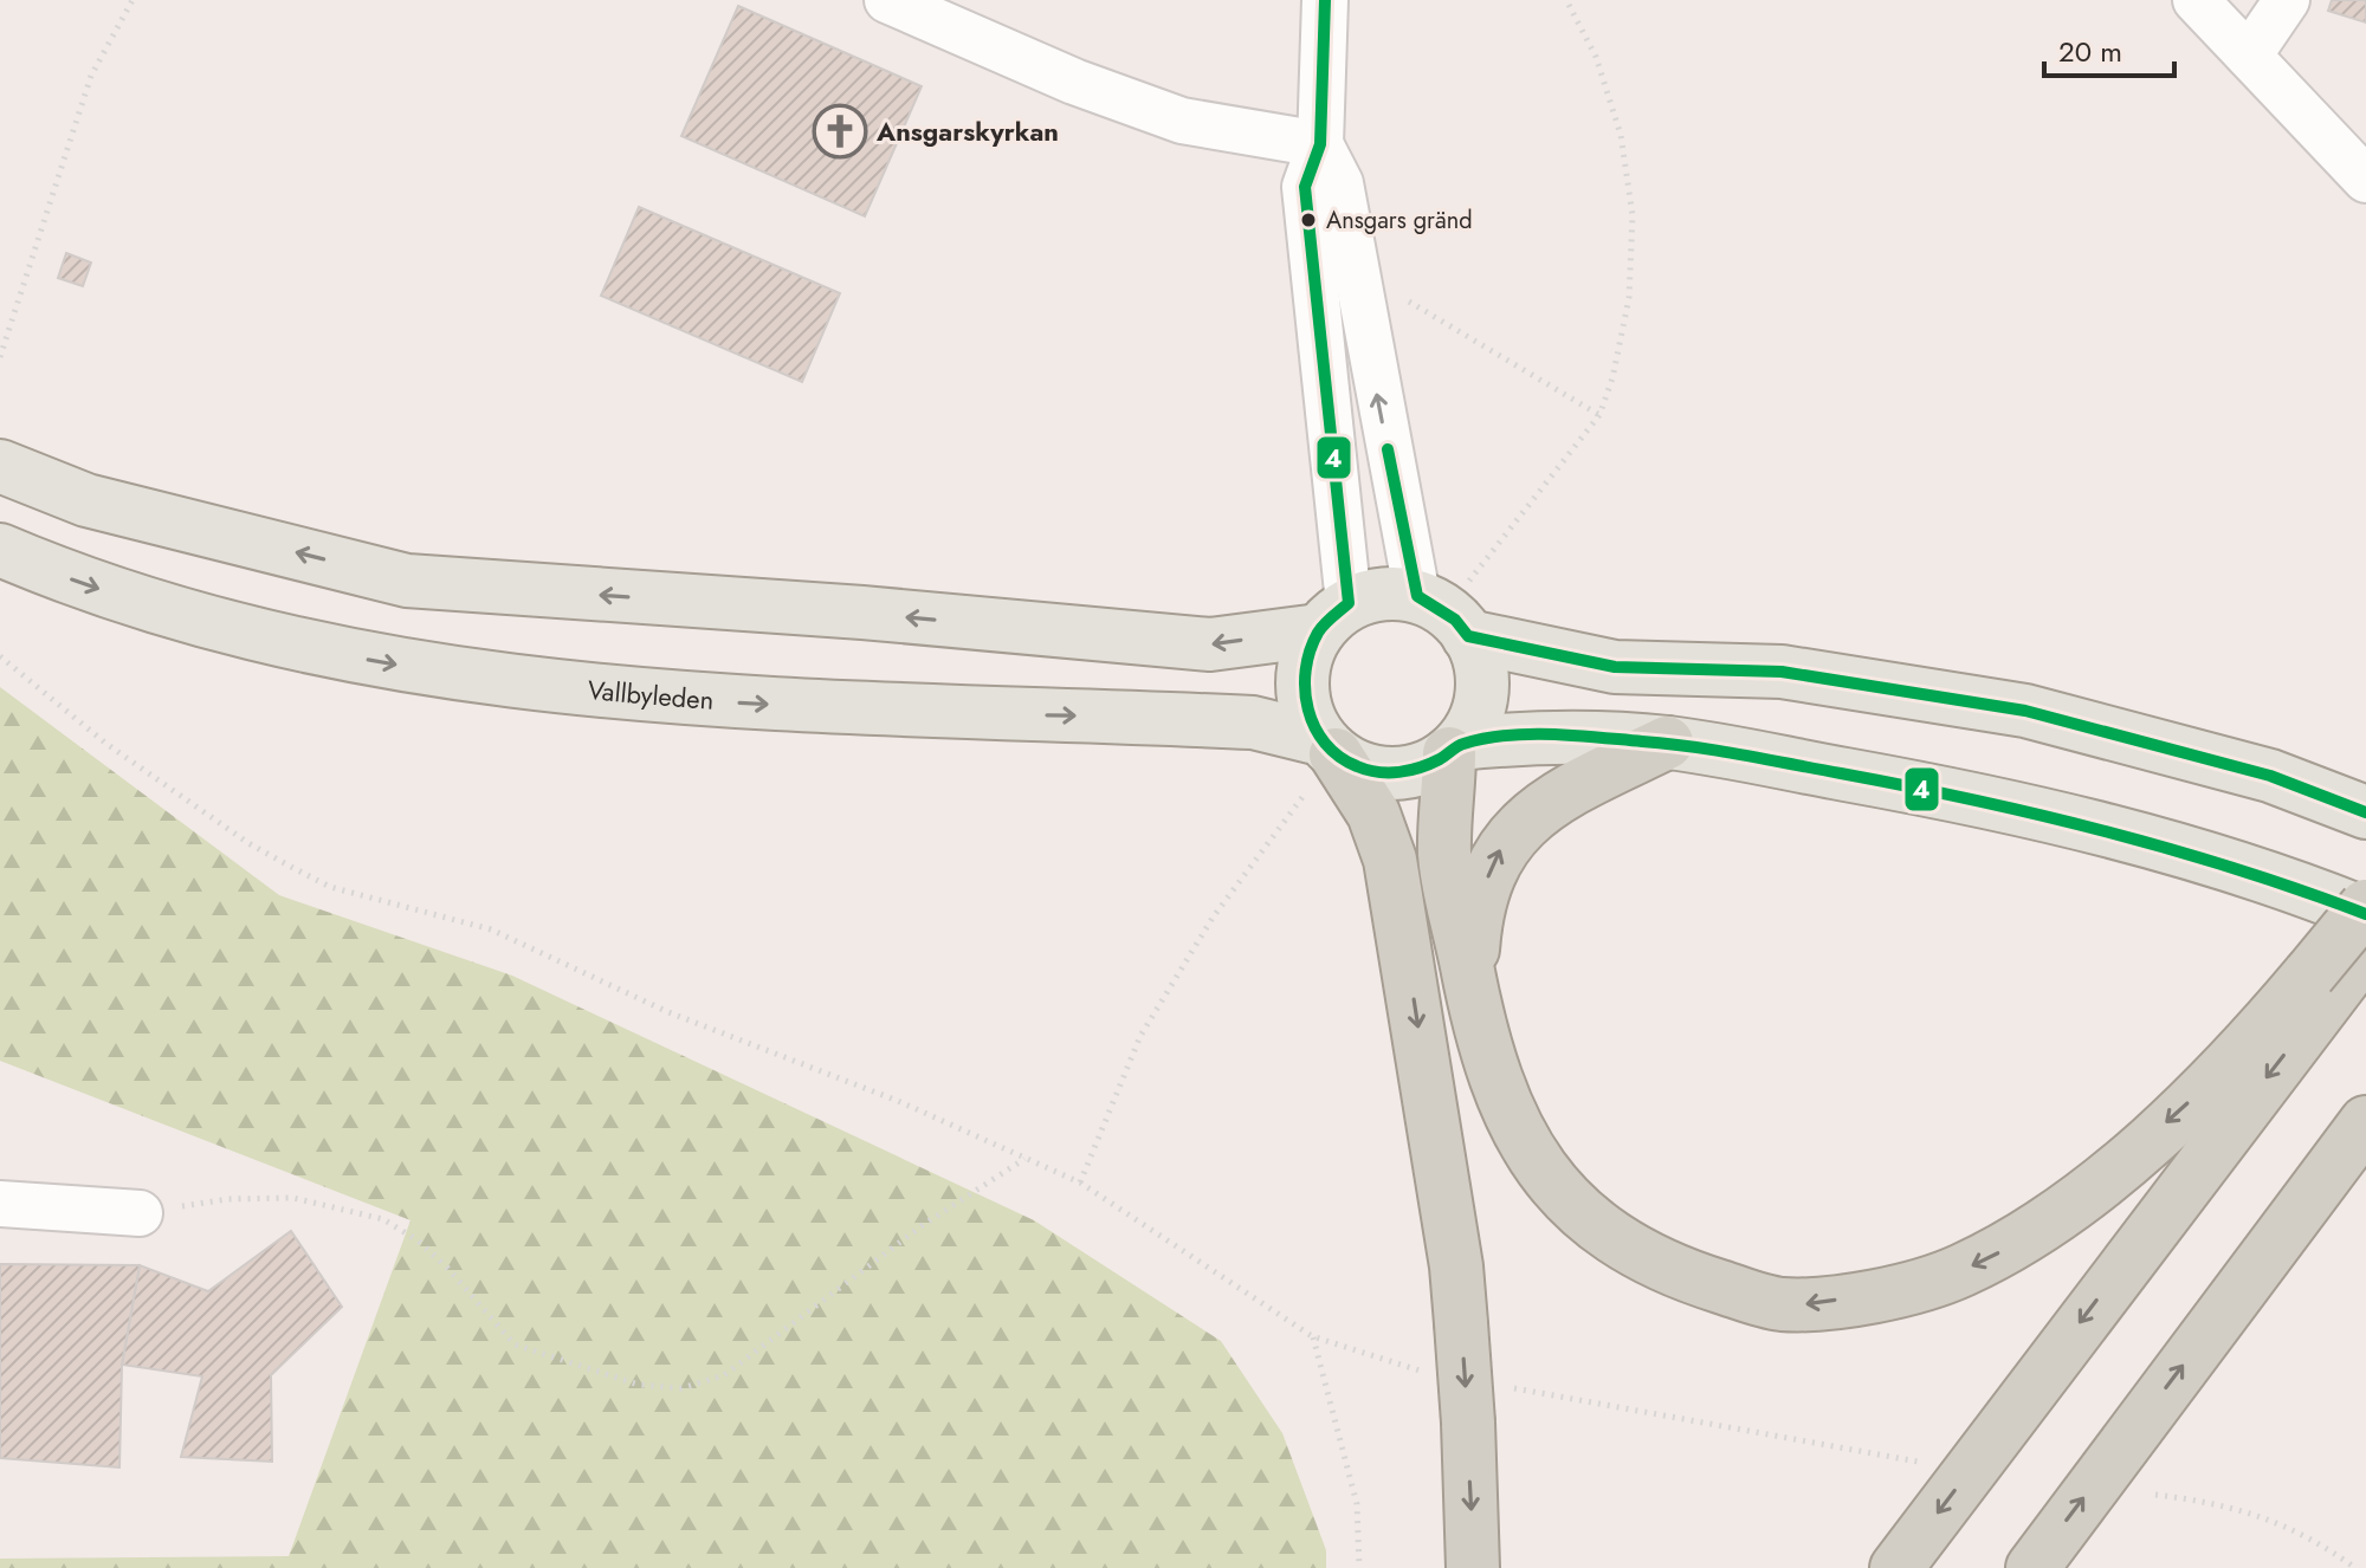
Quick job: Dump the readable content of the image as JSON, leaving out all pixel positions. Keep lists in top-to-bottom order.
{
  "streets": {
    "main road": ["Vallbyleden"]
  },
  "places": {
    "church": ["Ansgarskyrkan"],
    "other": ["Ansgars gränd"]
  },
  "lines": ["transit line 4"],
  "scale_bar": "20 m"
}
